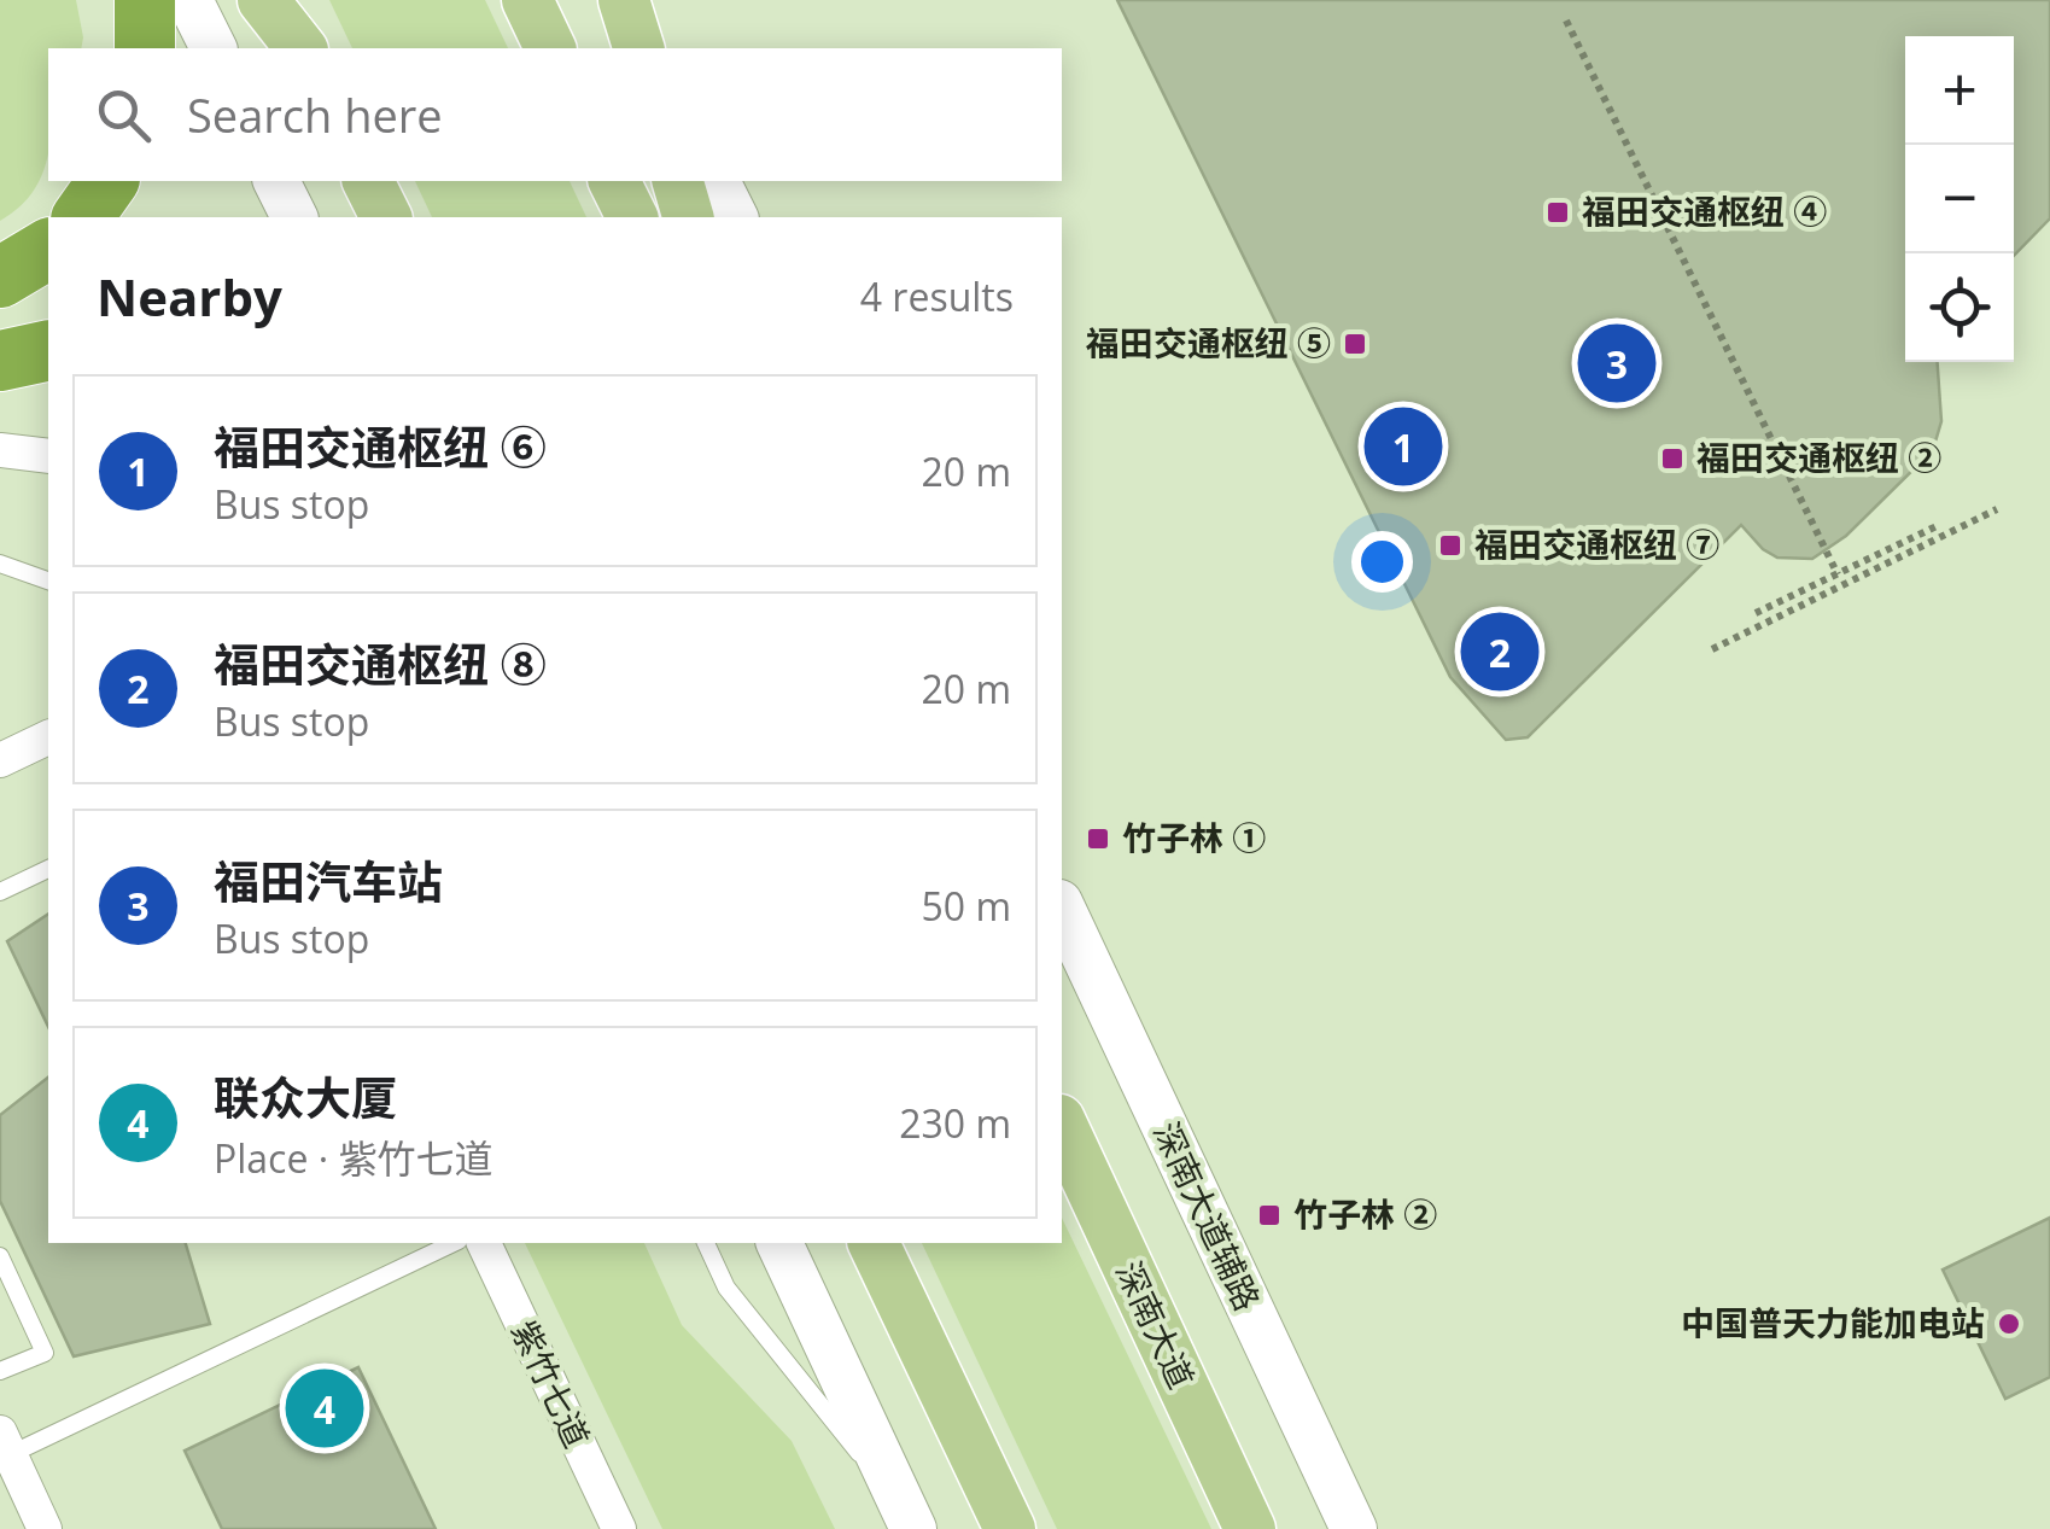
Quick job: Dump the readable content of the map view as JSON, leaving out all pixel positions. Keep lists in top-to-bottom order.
{
  "streets": {
    "main road": ["深南大道辅路", "深南大道"],
    "street": ["紫竹七道"]
  },
  "places": {
    "transit": [
      "福田交通枢纽 ④",
      "福田交通枢纽 ⑤",
      "福田交通枢纽 ②",
      "福田交通枢纽 ⑦",
      "竹子林 ①",
      "竹子林 ②"
    ],
    "other": ["中国普天力能加电站"]
  },
  "page": {
    "map_buttons": ["+", "−"],
    "search": "Search here",
    "heading": ["Nearby", "4 results"],
    "pins": [
      "3",
      "1",
      "2",
      "4"
    ],
    "list": [
      {
        "mark": "1",
        "name": "福田交通枢纽 ⑥",
        "note": "Bus stop",
        "value": "20 m"
      },
      {
        "mark": "2",
        "name": "福田交通枢纽 ⑧",
        "note": "Bus stop",
        "value": "20 m"
      },
      {
        "mark": "3",
        "name": "福田汽车站",
        "note": "Bus stop",
        "value": "50 m"
      },
      {
        "mark": "4",
        "name": "联众大厦",
        "note": "Place · 紫竹七道",
        "value": "230 m"
      }
    ]
  }
}
